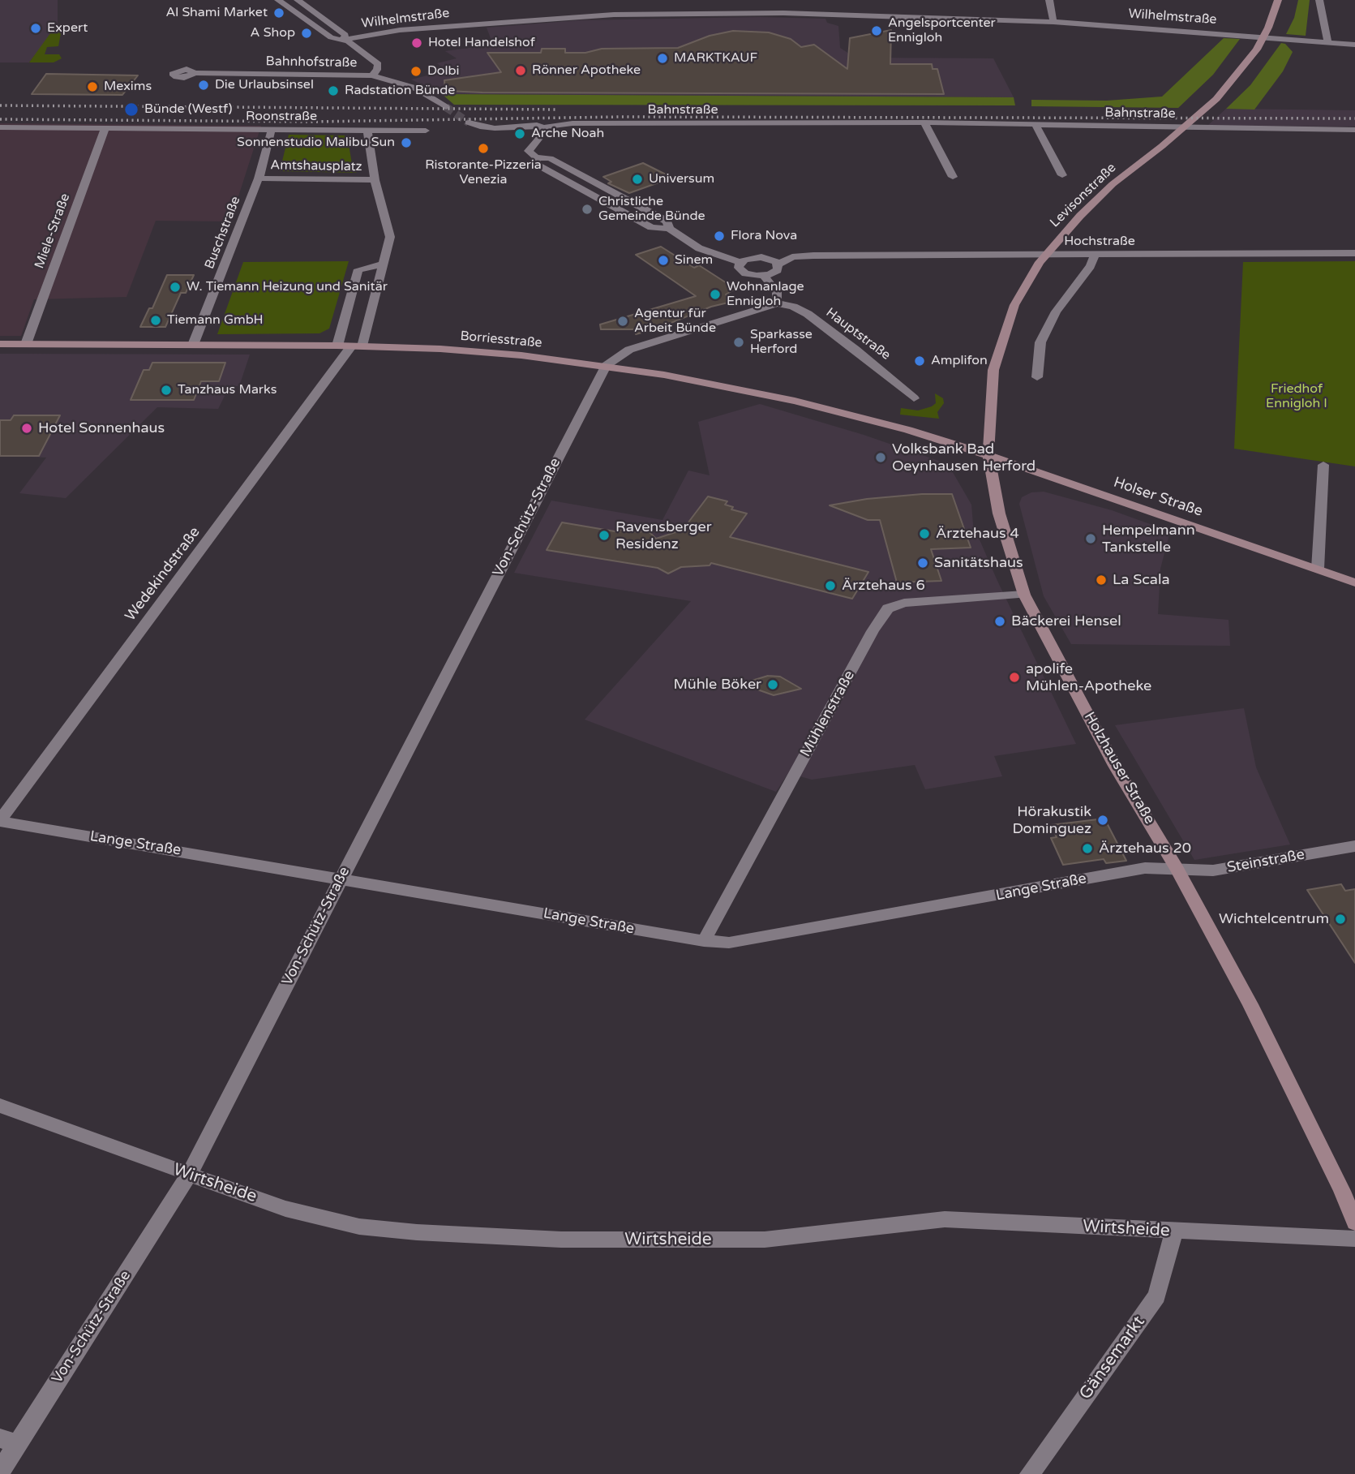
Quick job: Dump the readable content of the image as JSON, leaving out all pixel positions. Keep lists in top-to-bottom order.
{
  "streets": {
    "main road": [
      "Levisonstraße",
      "Borriesstraße",
      "Holser Straße",
      "Holzhauser Straße"
    ],
    "street": [
      "Wilhelmstraße",
      "Bahnhofstraße",
      "Bahnstraße",
      "Roonstraße",
      "Amtshausplatz",
      "Miele-Straße",
      "Buschstraße",
      "Hochstraße",
      "Hauptstraße",
      "Von-Schütz-Straße",
      "Wedekindstraße",
      "Mühlenstraße",
      "Lange Straße",
      "Steinstraße",
      "Wirtsheide",
      "Gänsemarkt"
    ]
  },
  "crossings": [
    ["Wilhelmstraße", "Bahnhofstraße"],
    ["Roonstraße", "Miele-Straße"],
    ["Roonstraße", "Buschstraße"],
    ["Amtshausplatz", "Buschstraße"],
    ["Levisonstraße", "Borriesstraße"],
    ["Levisonstraße", "Holser Straße"],
    ["Levisonstraße", "Holzhauser Straße"],
    ["Miele-Straße", "Borriesstraße"],
    ["Buschstraße", "Borriesstraße"],
    ["Borriesstraße", "Holser Straße"],
    ["Borriesstraße", "Von-Schütz-Straße"],
    ["Borriesstraße", "Wedekindstraße"],
    ["Borriesstraße", "Holzhauser Straße"],
    ["Holser Straße", "Holzhauser Straße"],
    ["Von-Schütz-Straße", "Lange Straße"],
    ["Von-Schütz-Straße", "Wirtsheide"],
    ["Wedekindstraße", "Lange Straße"],
    ["Mühlenstraße", "Holzhauser Straße"],
    ["Mühlenstraße", "Lange Straße"],
    ["Holzhauser Straße", "Lange Straße"],
    ["Holzhauser Straße", "Steinstraße"],
    ["Lange Straße", "Steinstraße"],
    ["Wirtsheide", "Gänsemarkt"]
  ],
  "parks": ["Friedhof Ennigloh I"],
  "places": [
    "Al Shami Market",
    "Expert",
    "Angelsportcenter Ennigloh",
    "A Shop",
    "Hotel Handelshof",
    "MARKTKAUF",
    "Rönner Apotheke",
    "Dolbi",
    "Die Urlaubsinsel",
    "Mexims",
    "Radstation Bünde",
    "Bünde (Westf)",
    "Arche Noah",
    "Sonnenstudio Malibu Sun",
    "Ristorante-Pizzeria Venezia",
    "Universum",
    "Christliche Gemeinde Bünde",
    "Flora Nova",
    "Sinem",
    "W. Tiemann Heizung und Sanitär",
    "Wohnanlage Ennigloh",
    "Tiemann GmbH",
    "Agentur für Arbeit Bünde",
    "Sparkasse Herford",
    "Amplifon",
    "Tanzhaus Marks",
    "Hotel Sonnenhaus",
    "Volksbank Bad Oeynhausen Herford",
    "Ärztehaus 4",
    "Ravensberger Residenz",
    "Hempelmann Tankstelle",
    "Sanitätshaus",
    "La Scala",
    "Ärztehaus 6",
    "Bäckerei Hensel",
    "apolife Mühlen-Apotheke",
    "Mühle Böker",
    "Hörakustik Dominguez",
    "Ärztehaus 20",
    "Wichtelcentrum"
  ]
}
